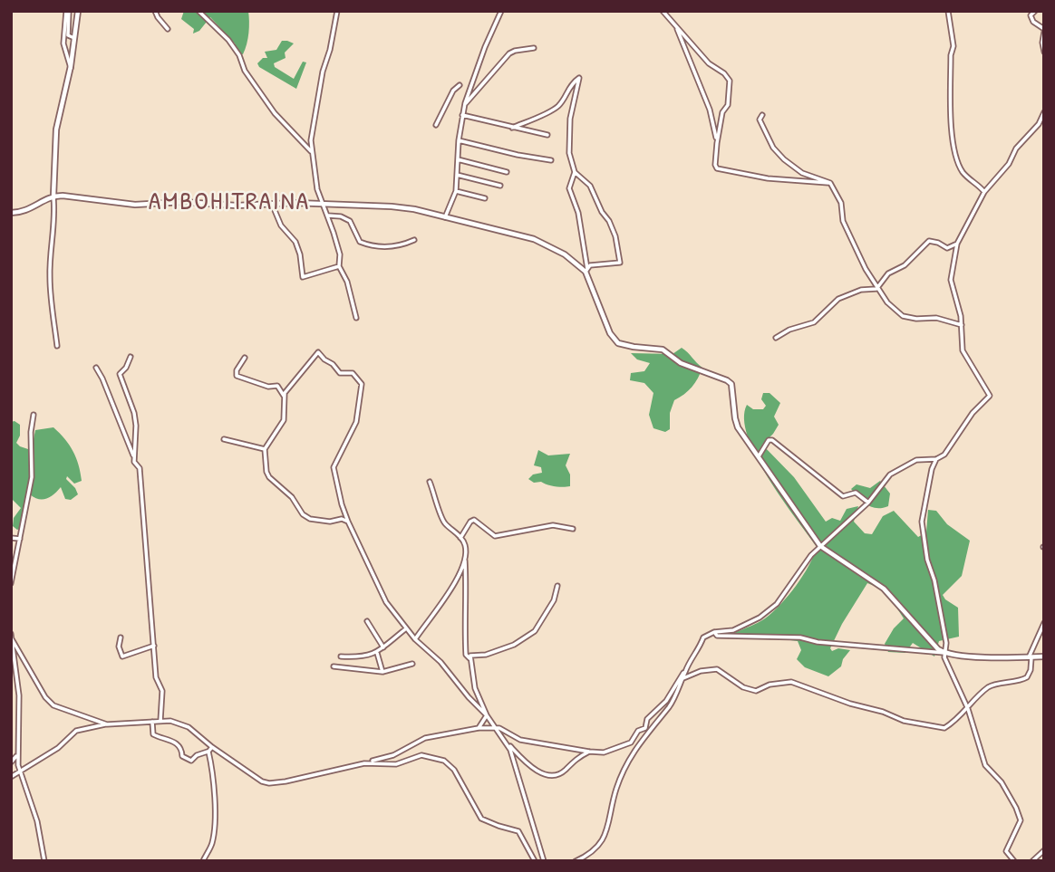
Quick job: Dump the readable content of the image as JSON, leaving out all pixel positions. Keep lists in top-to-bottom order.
{
  "districts": ["AMBOHITRAINA"]
}
